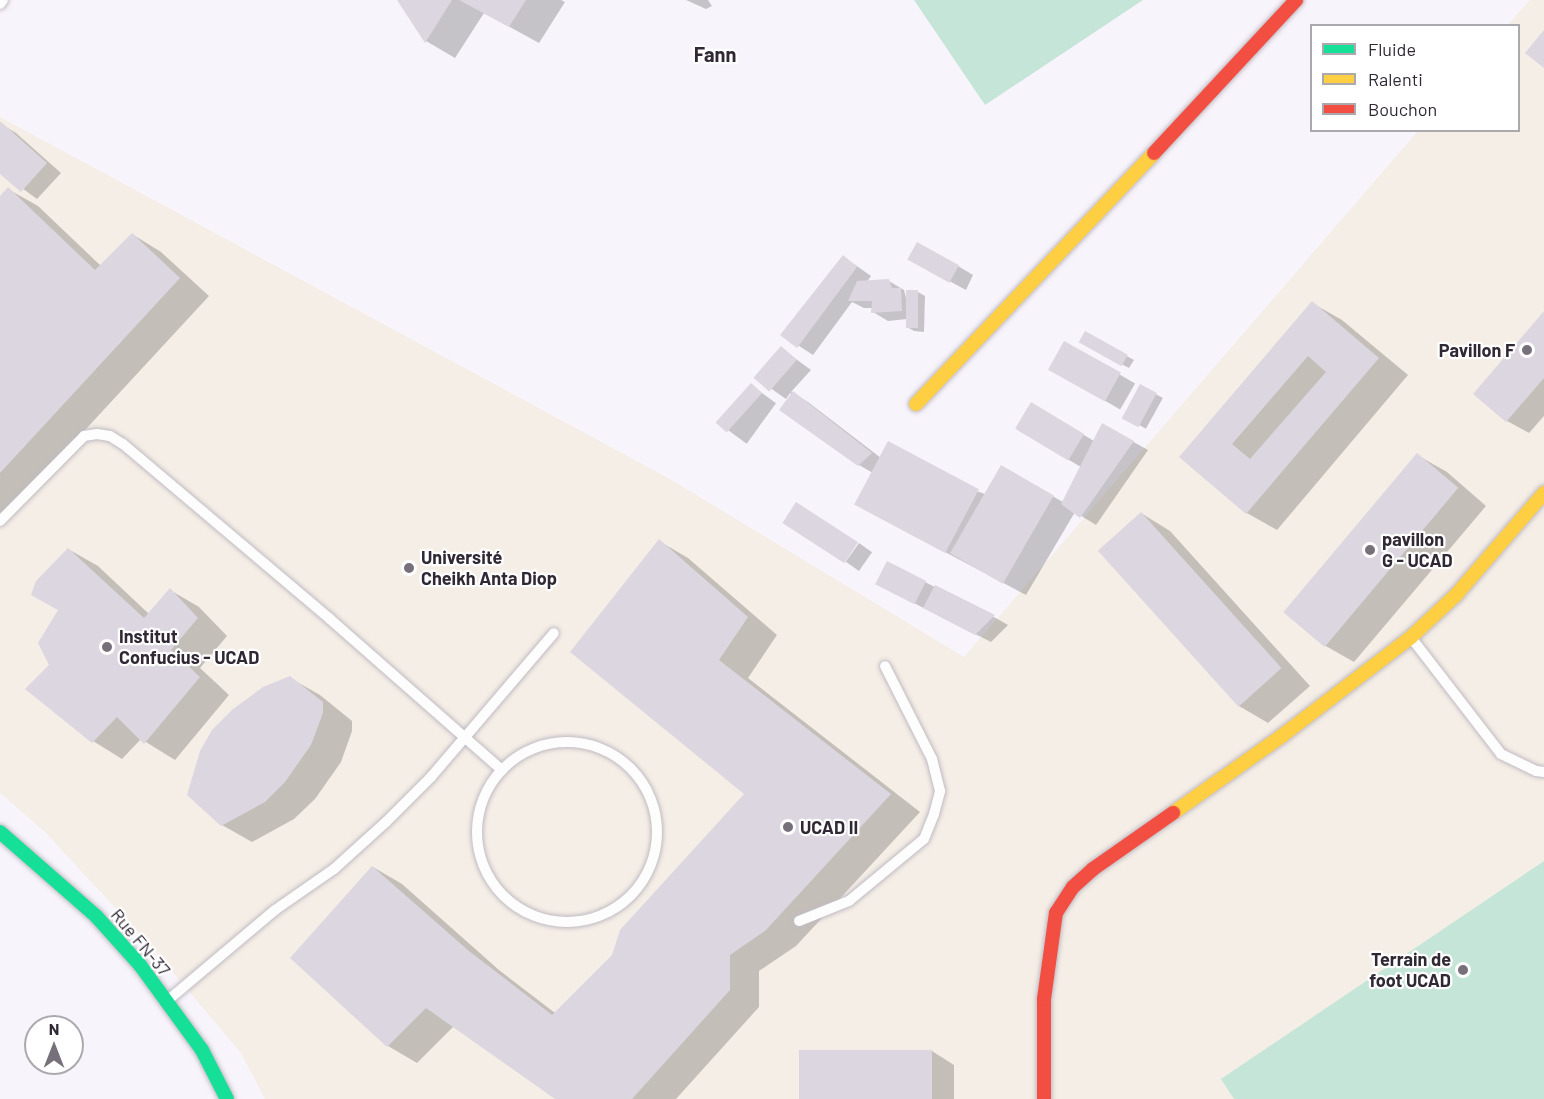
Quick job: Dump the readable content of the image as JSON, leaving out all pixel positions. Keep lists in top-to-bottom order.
{
  "streets": {
    "street": ["Rue FN-37"]
  },
  "districts": ["Fann"],
  "places": [
    "Pavillon F",
    "pavillon G - UCAD",
    "Université Cheikh Anta Diop",
    "Institut Confucius - UCAD",
    "UCAD II",
    "Terrain de foot UCAD"
  ],
  "legend": ["Fluide", "Ralenti", "Bouchon"],
  "north": "top"
}
